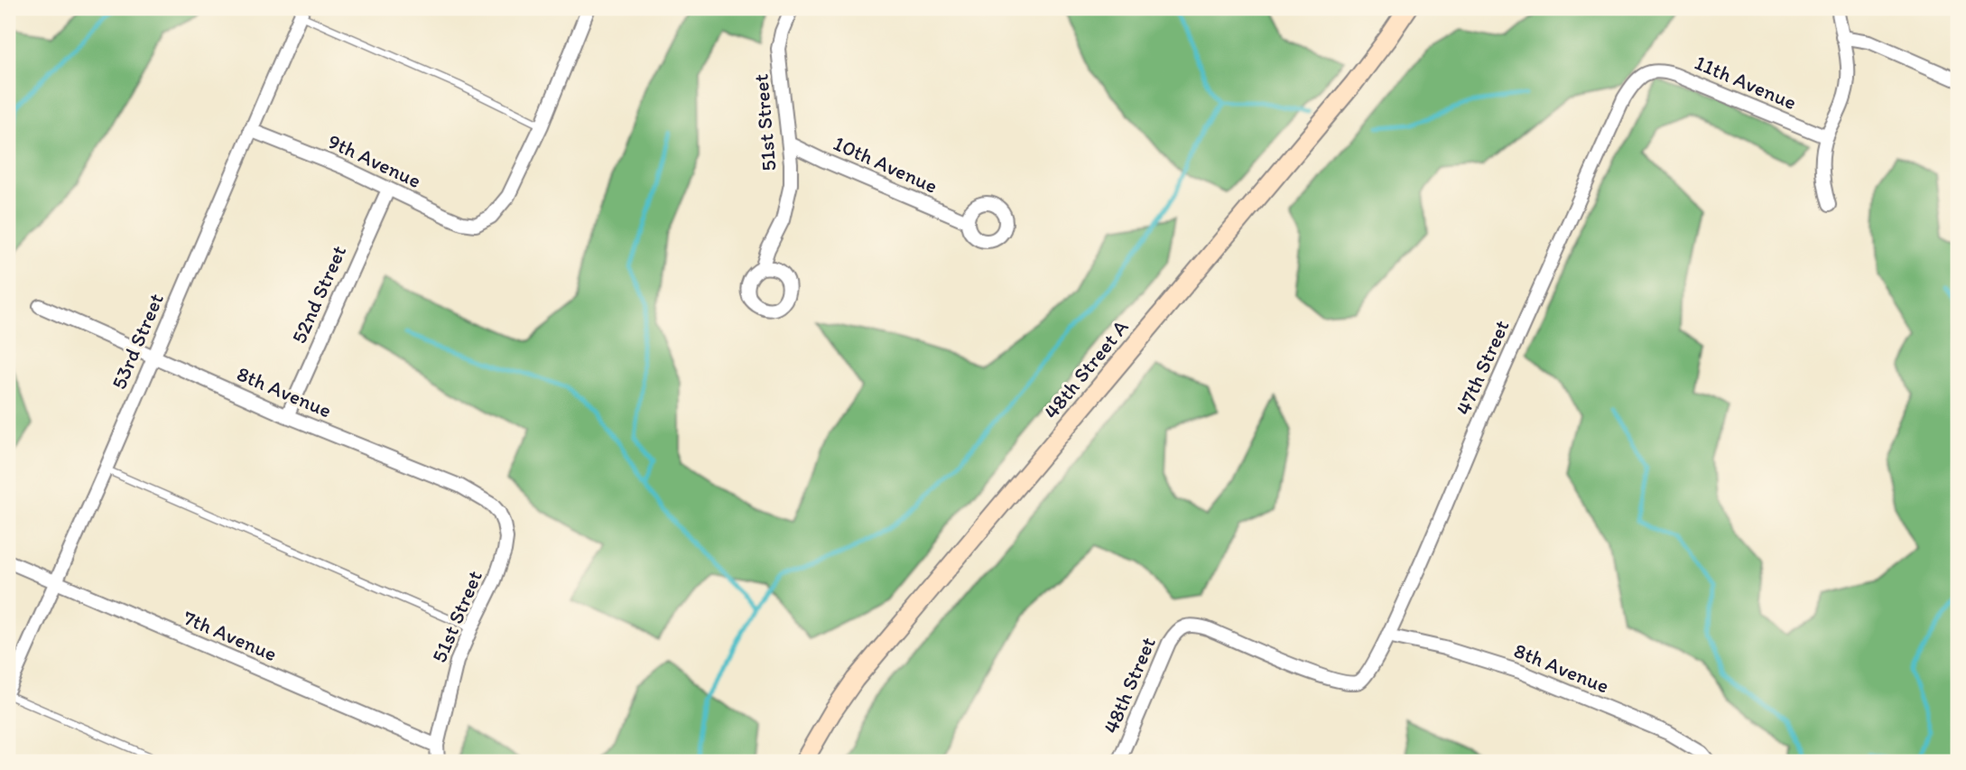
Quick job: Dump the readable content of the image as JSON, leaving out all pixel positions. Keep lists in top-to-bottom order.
{
  "streets": {
    "street": [
      "11th Avenue",
      "51st Street",
      "9th Avenue",
      "10th Avenue",
      "52nd Street",
      "53rd Street",
      "47th Street",
      "48th Street A",
      "8th Avenue",
      "7th Avenue",
      "48th Street"
    ]
  },
  "crossings": [
    ["11th Avenue", "47th Street"],
    ["51st Street", "10th Avenue"],
    ["51st Street", "8th Avenue"],
    ["51st Street", "7th Avenue"],
    ["9th Avenue", "52nd Street"],
    ["9th Avenue", "53rd Street"],
    ["52nd Street", "8th Avenue"],
    ["53rd Street", "8th Avenue"],
    ["53rd Street", "7th Avenue"],
    ["47th Street", "8th Avenue"],
    ["47th Street", "48th Street"]
  ]
}
